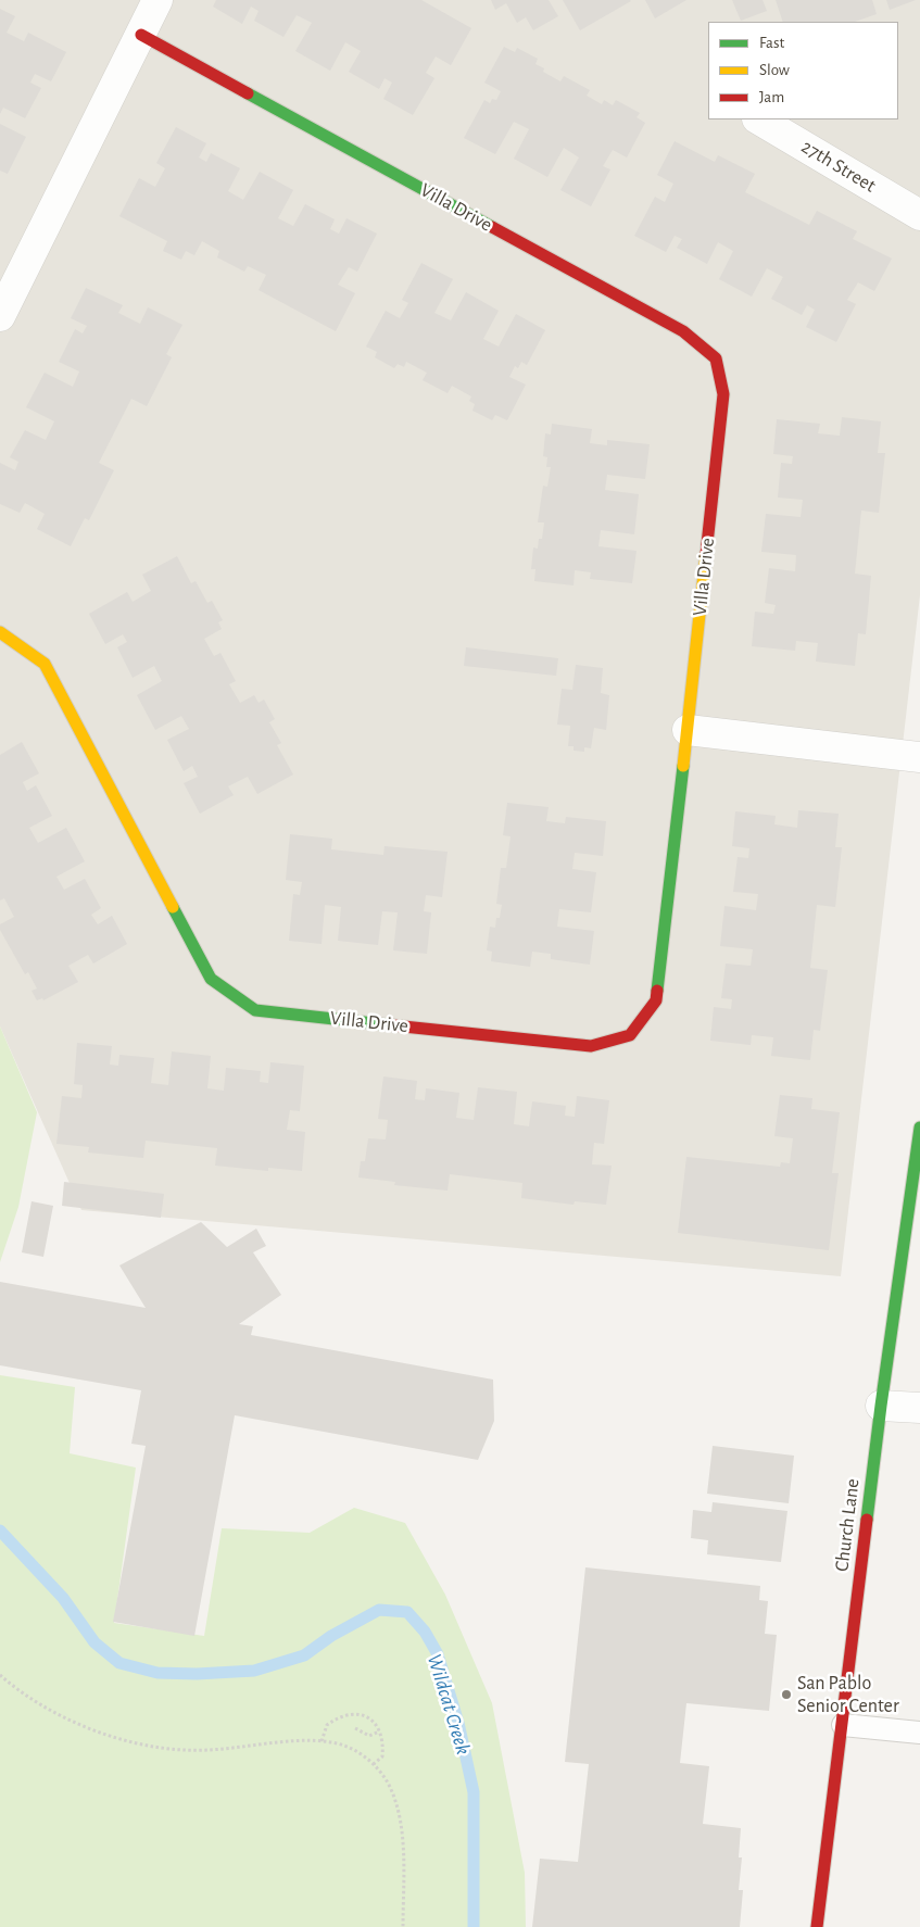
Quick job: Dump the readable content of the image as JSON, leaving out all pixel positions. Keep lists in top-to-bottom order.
{
  "streets": {
    "street": ["27th Street", "Villa Drive", "Church Lane"]
  },
  "water": ["Wildcat Creek"],
  "places": ["San Pablo Senior Center"],
  "legend": ["Fast", "Slow", "Jam"]
}
